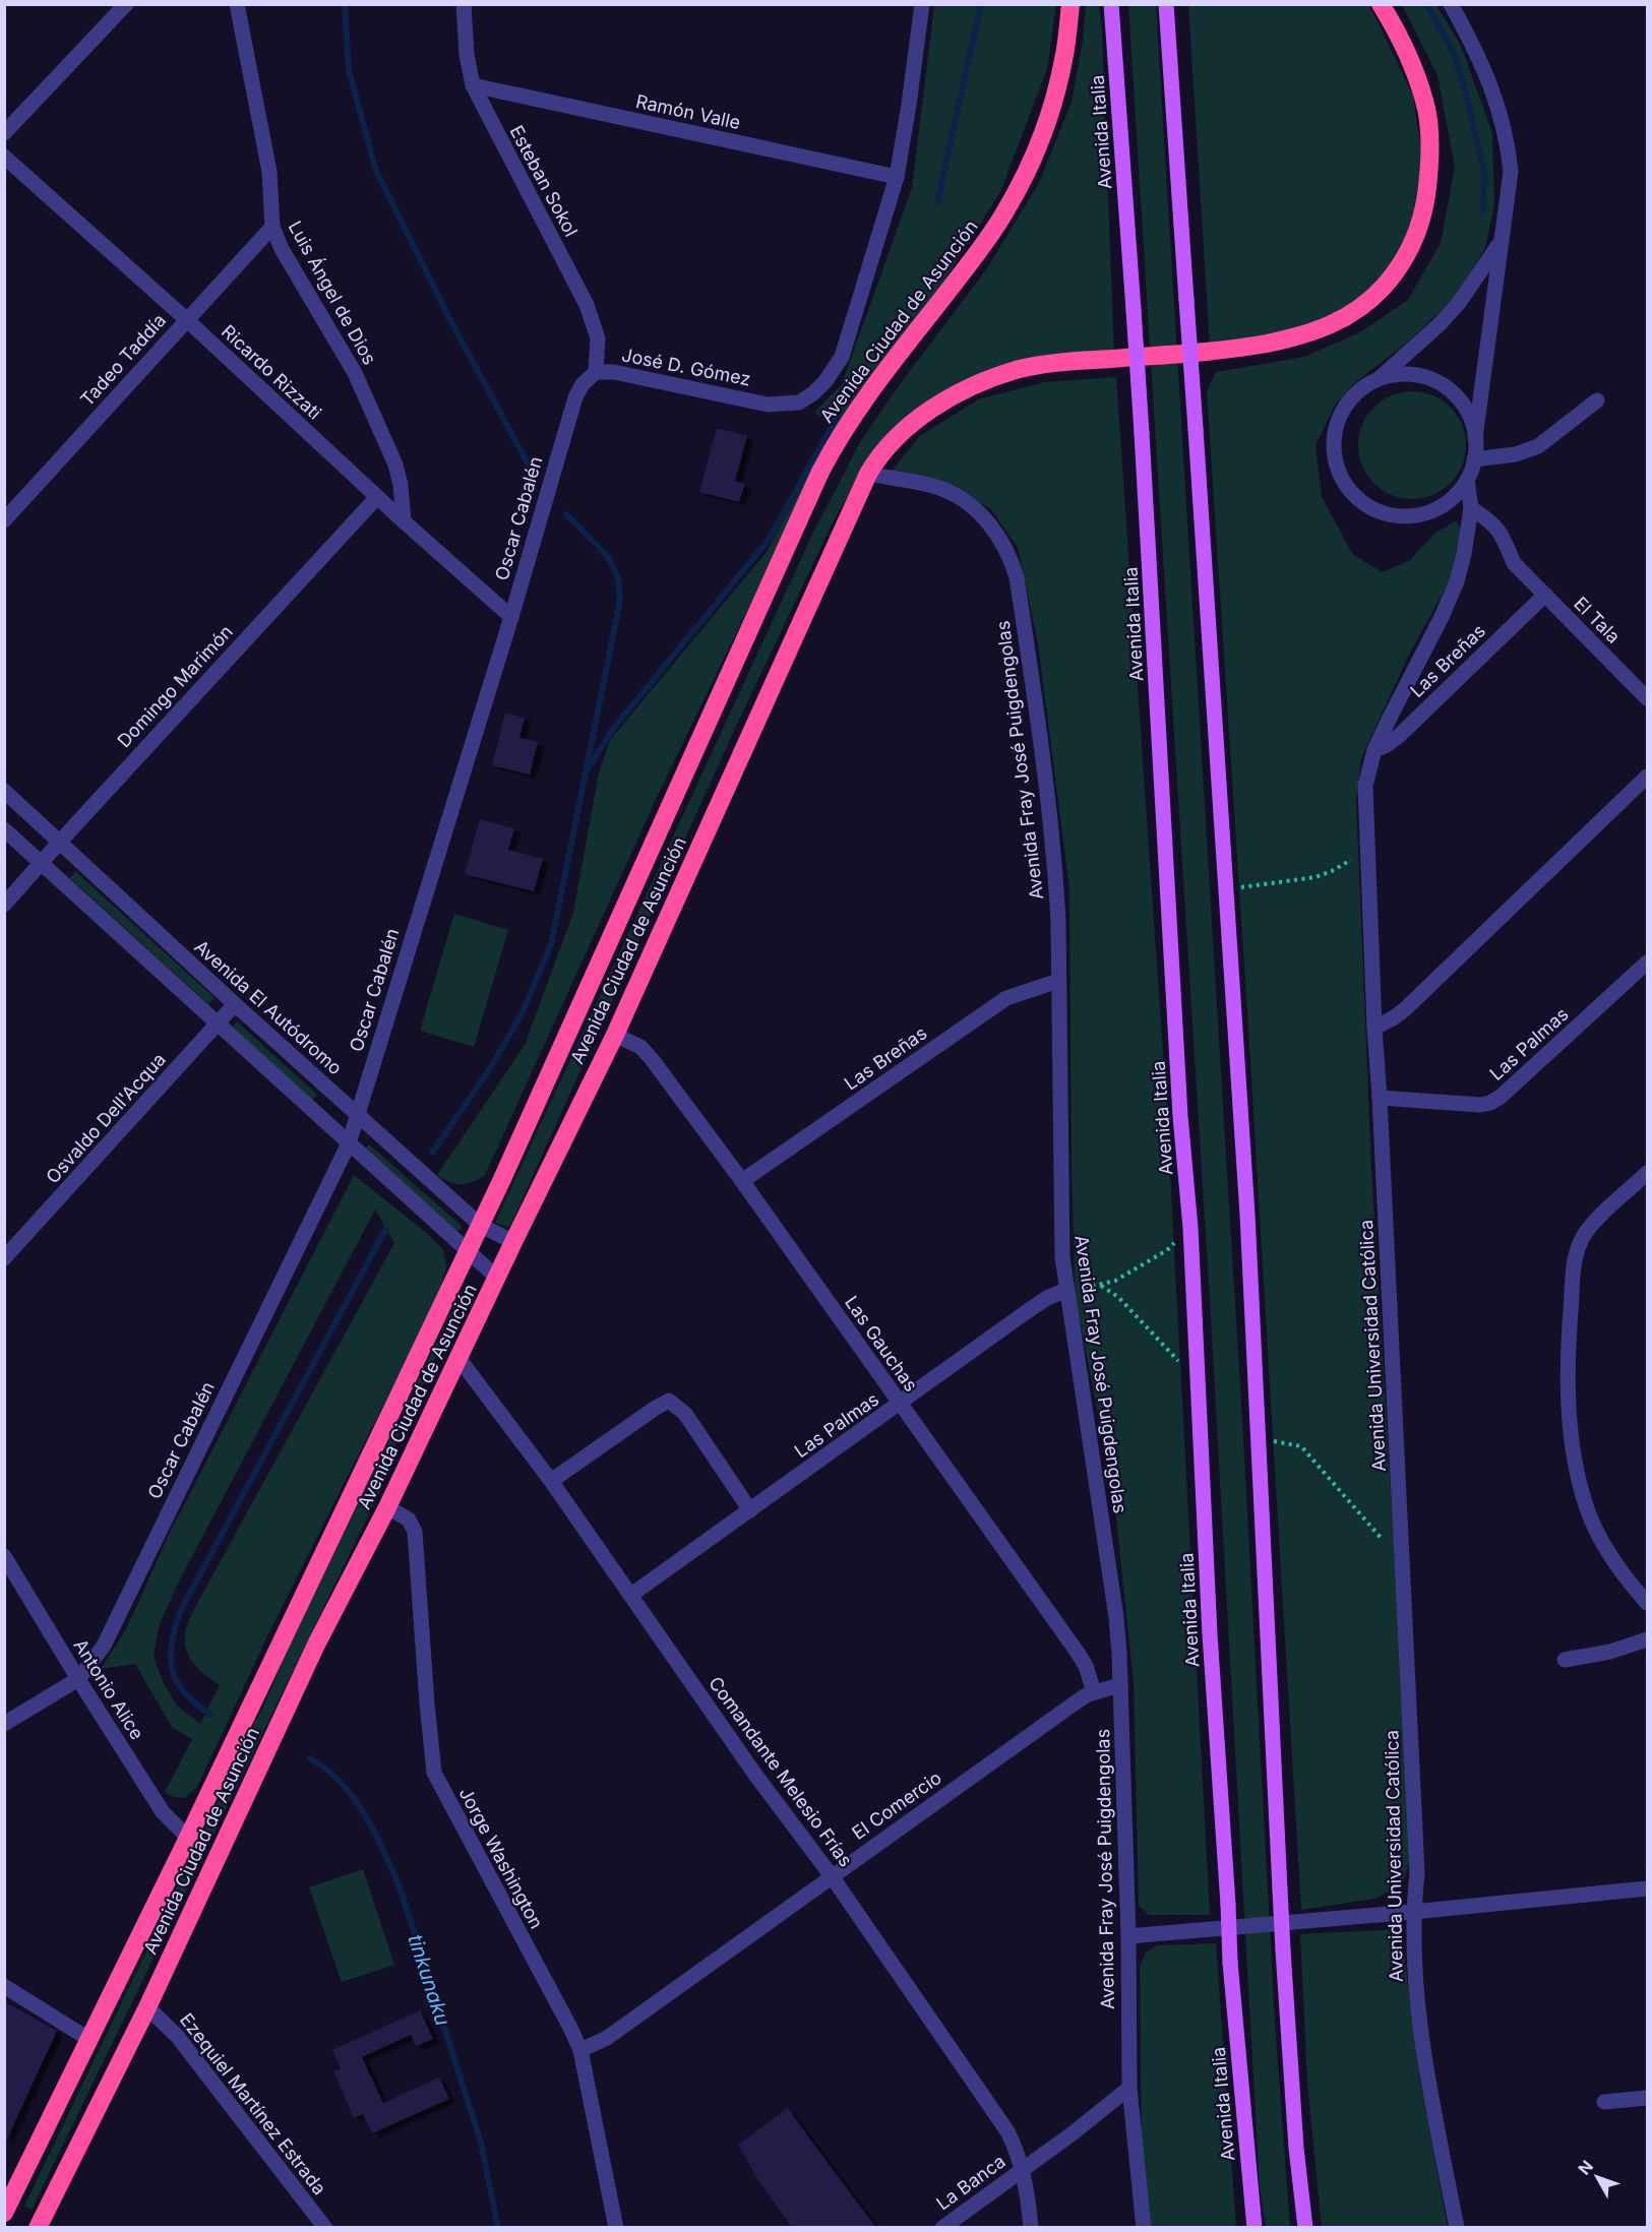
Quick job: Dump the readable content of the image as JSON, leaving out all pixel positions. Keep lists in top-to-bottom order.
{
  "streets": {
    "highway": ["Avenida Ciudad de Asunción"],
    "main road": ["Avenida Italia"],
    "street": [
      "Ramón Valle",
      "Esteban Sokol",
      "Luis Ángel de Dios",
      "Tadeo Taddía",
      "José D. Gómez",
      "Ricardo Rizzati",
      "Oscar Cabalén",
      "El Tala",
      "Las Breñas",
      "Domingo Marimón",
      "Avenida Fray José Puigdengolas",
      "Avenida El Autódromo",
      "Las Palmas",
      "Osvaldo Dell'Acqua",
      "Las Gauchas",
      "Avenida Universidad Católica",
      "Antonio Alice",
      "Comandante Melesio Frías",
      "El Comercio",
      "Jorge Washington",
      "Ezequiel Martínez Estrada",
      "La Banca"
    ]
  },
  "crossings": [
    ["Ramón Valle", "Esteban Sokol"],
    ["Ramón Valle", "Avenida Ciudad de Asunción"],
    ["Esteban Sokol", "José D. Gómez"],
    ["Esteban Sokol", "Oscar Cabalén"],
    ["Luis Ángel de Dios", "Tadeo Taddía"],
    ["Luis Ángel de Dios", "Ricardo Rizzati"],
    ["Avenida Ciudad de Asunción", "José D. Gómez"],
    ["Avenida Ciudad de Asunción", "Avenida Fray José Puigdengolas"],
    ["Avenida Ciudad de Asunción", "Avenida El Autódromo"],
    ["Avenida Ciudad de Asunción", "Las Gauchas"],
    ["Avenida Ciudad de Asunción", "Antonio Alice"],
    ["Avenida Ciudad de Asunción", "Comandante Melesio Frías"],
    ["Avenida Ciudad de Asunción", "Jorge Washington"],
    ["Avenida Ciudad de Asunción", "Ezequiel Martínez Estrada"],
    ["Tadeo Taddía", "Ricardo Rizzati"],
    ["José D. Gómez", "Oscar Cabalén"],
    ["Ricardo Rizzati", "Oscar Cabalén"],
    ["Ricardo Rizzati", "Domingo Marimón"],
    ["Oscar Cabalén", "Avenida El Autódromo"],
    ["Oscar Cabalén", "Antonio Alice"],
    ["El Tala", "Las Breñas"],
    ["El Tala", "Avenida Universidad Católica"],
    ["Las Breñas", "Avenida Fray José Puigdengolas"],
    ["Las Breñas", "Las Gauchas"],
    ["Las Breñas", "Avenida Universidad Católica"],
    ["Domingo Marimón", "Avenida El Autódromo"],
    ["Avenida Fray José Puigdengolas", "Las Palmas"],
    ["Avenida Fray José Puigdengolas", "El Comercio"],
    ["Avenida Fray José Puigdengolas", "La Banca"],
    ["Avenida El Autódromo", "Osvaldo Dell'Acqua"],
    ["Las Palmas", "Las Gauchas"],
    ["Las Palmas", "Avenida Universidad Católica"],
    ["Las Palmas", "Comandante Melesio Frías"],
    ["Las Gauchas", "El Comercio"],
    ["Comandante Melesio Frías", "El Comercio"],
    ["Comandante Melesio Frías", "La Banca"],
    ["El Comercio", "Jorge Washington"]
  ],
  "water": ["tinkunaku"],
  "north": "top left"
}
